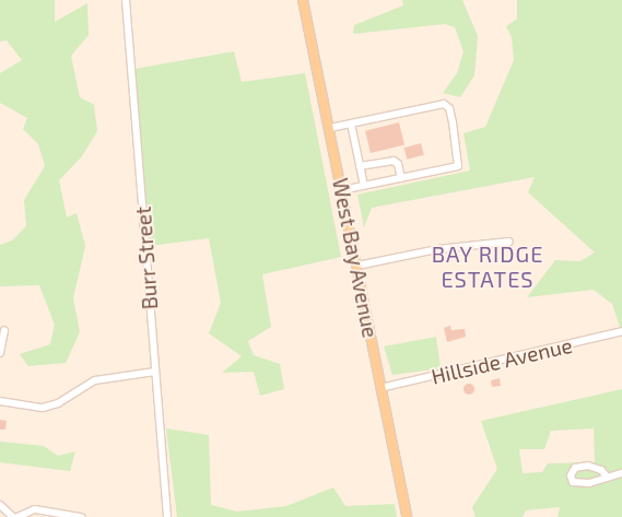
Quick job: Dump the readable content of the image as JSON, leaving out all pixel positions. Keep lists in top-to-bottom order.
{
  "streets": {
    "main road": ["West Bay Avenue"],
    "street": ["Burr Street", "Hillside Avenue"]
  },
  "crossings": [
    ["West Bay Avenue", "Hillside Avenue"]
  ],
  "districts": ["BAY RIDGE ESTATES"]
}
